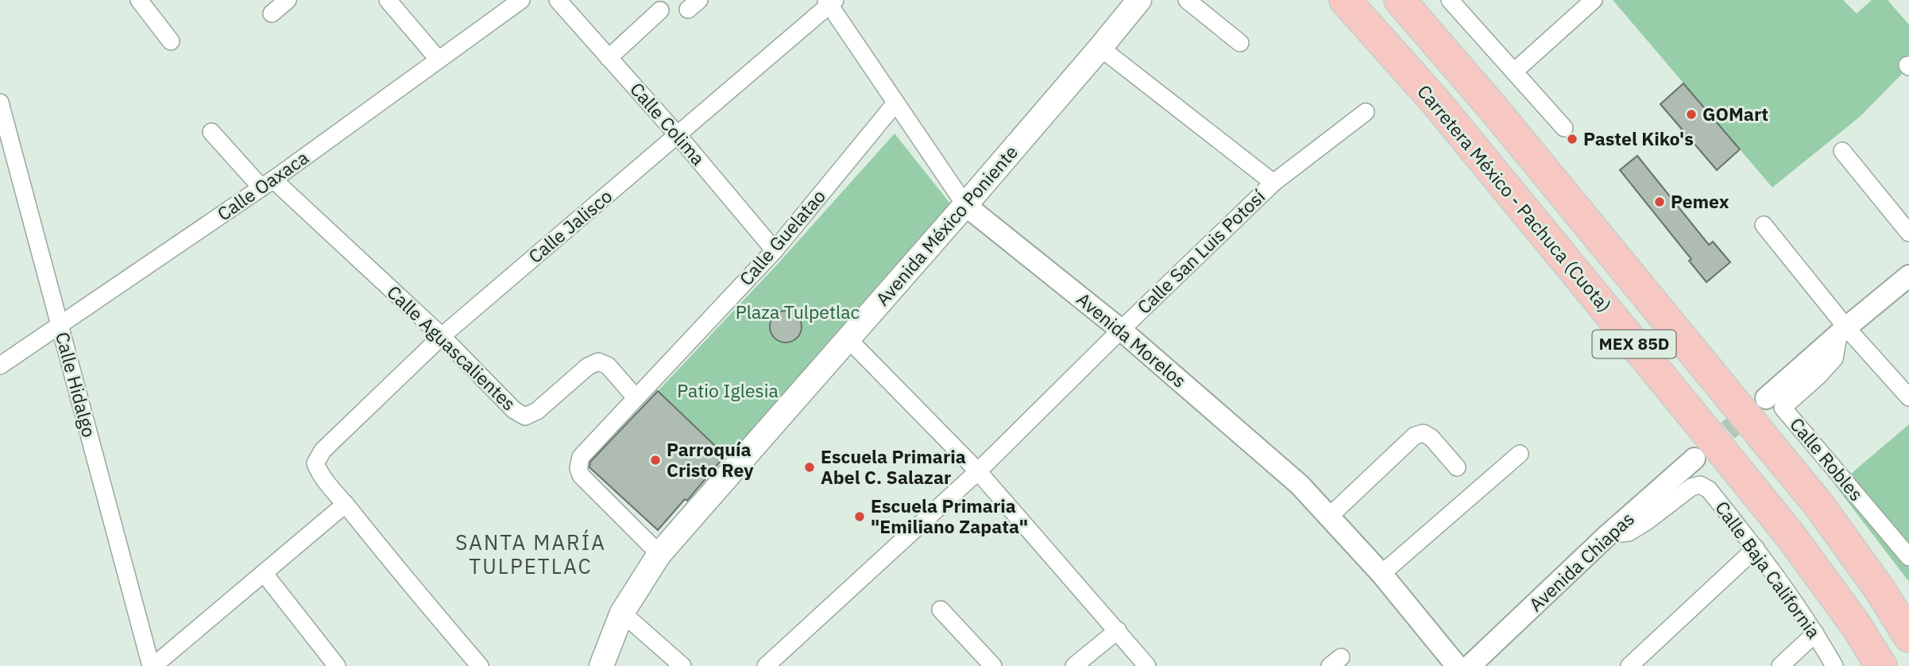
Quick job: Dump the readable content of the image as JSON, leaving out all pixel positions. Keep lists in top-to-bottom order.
{
  "streets": {
    "highway": ["Carretera México - Pachuca (Cuota)", "MEX 85D"],
    "main road": ["Avenida México Poniente"],
    "street": [
      "Calle Colima",
      "Calle Oaxaca",
      "Calle Jalisco",
      "Calle Guelatao",
      "Calle San Luis Potosí",
      "Avenida Morelos",
      "Calle Aguascalientes",
      "Calle Hidalgo",
      "Calle Robles",
      "Avenida Chiapas",
      "Calle Baja California"
    ]
  },
  "crossings": [
    ["Calle Colima", "Calle Jalisco"],
    ["Calle Colima", "Calle Guelatao"],
    ["Calle Oaxaca", "Calle Aguascalientes"],
    ["Calle Oaxaca", "Calle Hidalgo"],
    ["Avenida México Poniente", "Calle Guelatao"],
    ["Avenida México Poniente", "Avenida Morelos"],
    ["Calle Jalisco", "Avenida Morelos"],
    ["Calle Jalisco", "Calle Aguascalientes"],
    ["Calle Guelatao", "Avenida Morelos"],
    ["Calle Guelatao", "Calle Aguascalientes"],
    ["Calle San Luis Potosí", "Avenida Morelos"],
    ["Avenida Chiapas", "Calle Baja California"]
  ],
  "districts": ["SANTA MARÍA TULPETLAC"],
  "parks": ["Plaza Tulpetlac", "Patio Iglesia"],
  "places": [
    "GOMart",
    "Pastel Kiko's",
    "Pemex",
    "Parroquía Cristo Rey",
    "Escuela Primaria Abel C. Salazar",
    "Escuela Primaria \"Emiliano Zapata\""
  ]
}
